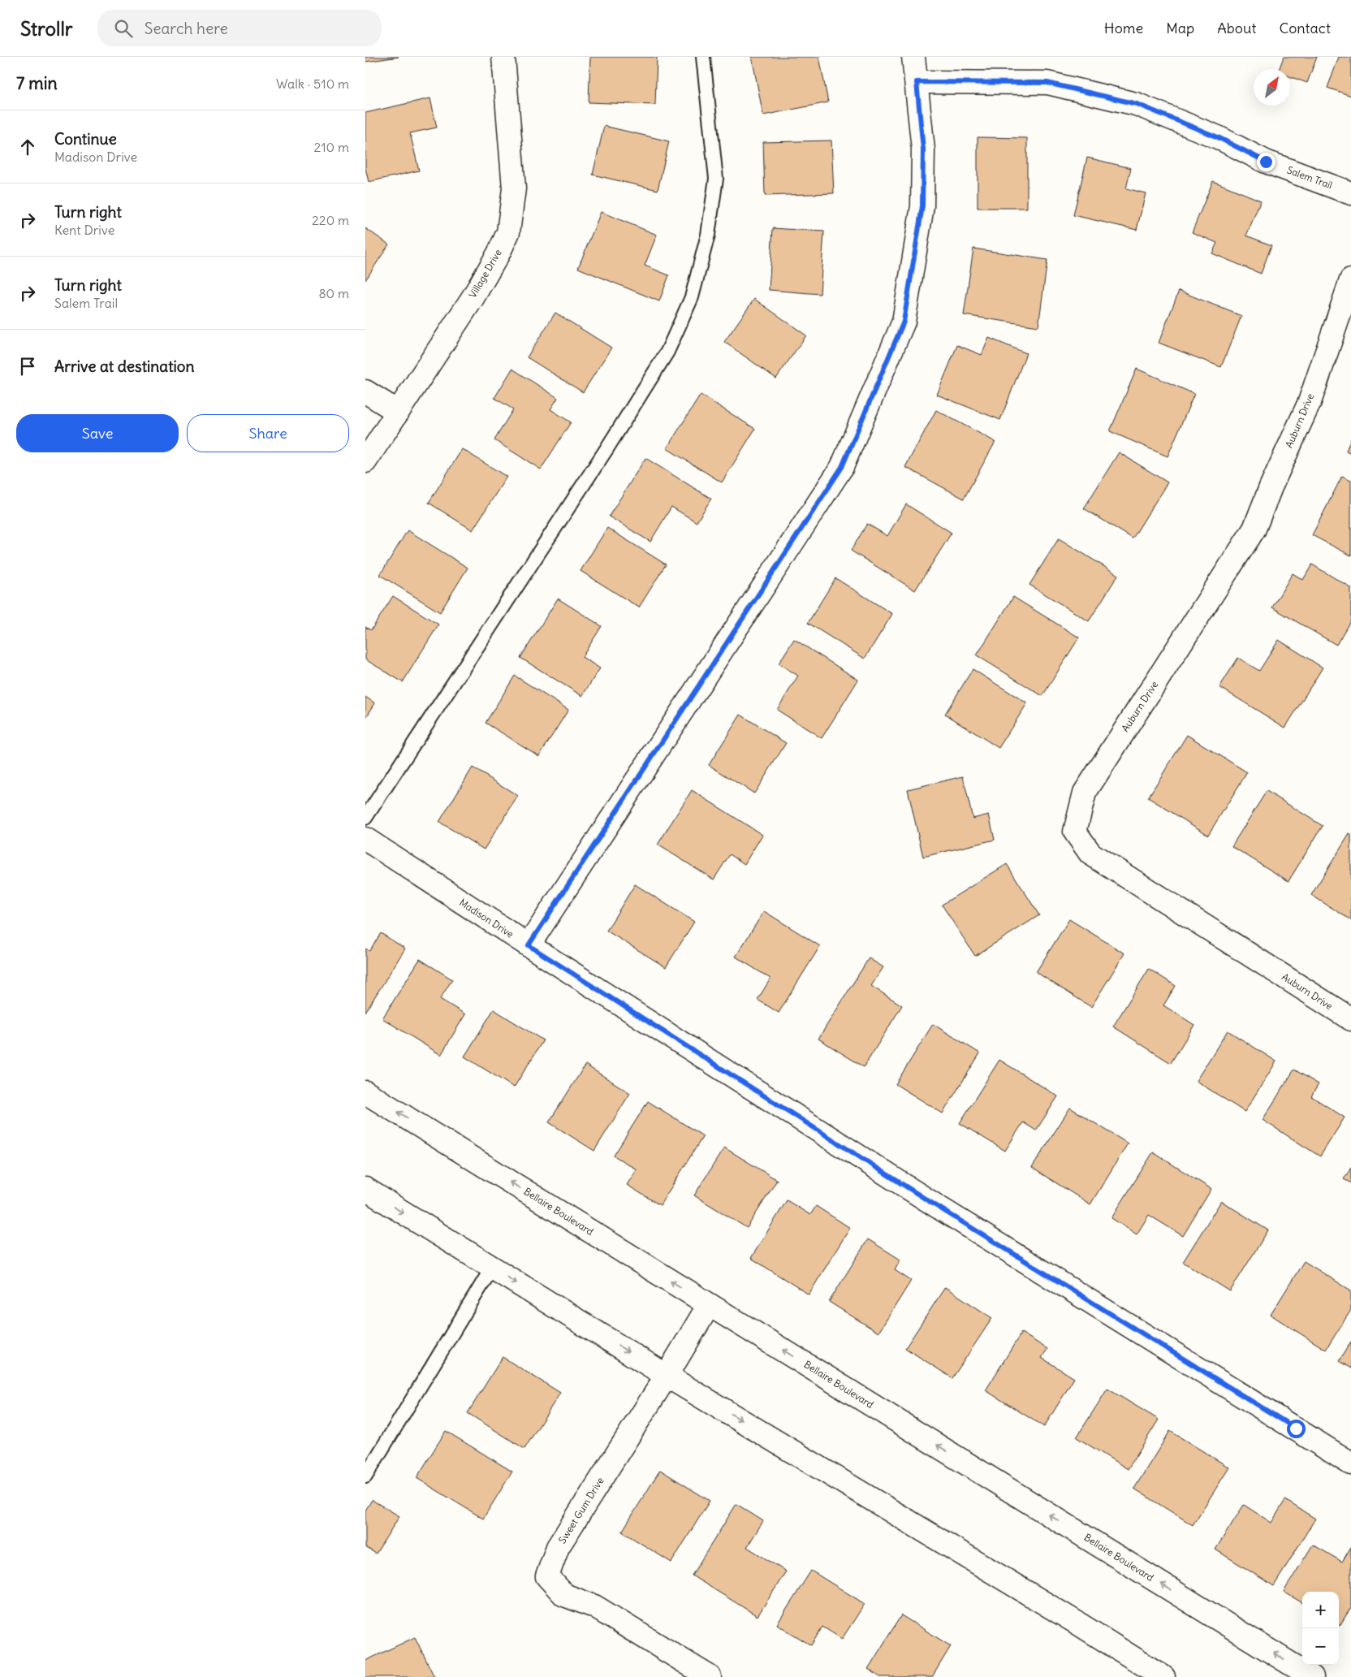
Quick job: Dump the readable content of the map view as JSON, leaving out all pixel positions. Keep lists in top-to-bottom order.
{
  "streets": {
    "street": [
      "Salem Trail",
      "Village Drive",
      "Auburn Drive",
      "Madison Drive",
      "Bellaire Boulevard",
      "Sweet Gum Drive"
    ]
  },
  "crossings": [
    ["Bellaire Boulevard", "Sweet Gum Drive"]
  ],
  "north": "top right",
  "page": {
    "header": "Strollr",
    "search": "Search here",
    "nav": [
      "Home",
      "Map",
      "About",
      "Contact"
    ],
    "heading": ["7 min", "Walk · 510 m"],
    "list": [
      ["Continue", "Madison Drive", "210 m"],
      ["Turn right", "Kent Drive", "220 m"],
      ["Turn right", "Salem Trail", "80 m"],
      "Arrive at destination"
    ],
    "buttons": ["Save", "Share"],
    "map_buttons": ["+", "−"]
  }
}
